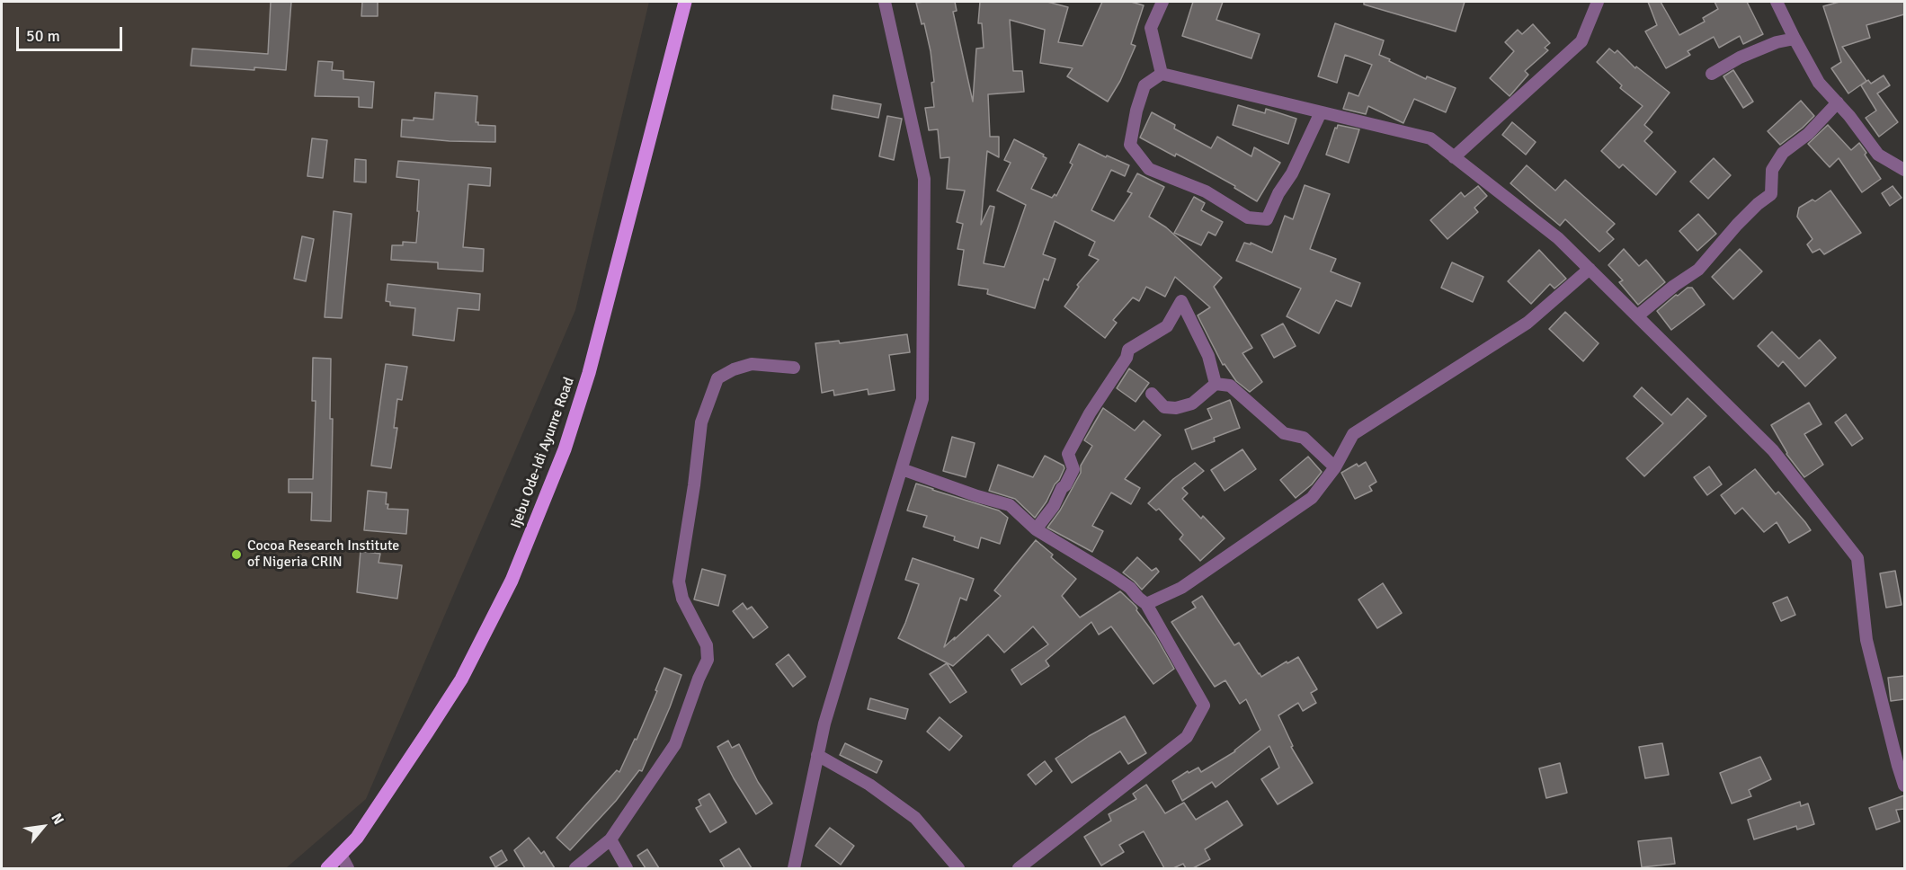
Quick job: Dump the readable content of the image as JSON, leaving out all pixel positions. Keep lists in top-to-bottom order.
{
  "streets": {
    "main road": ["Ijebu Ode-Idi Ayunre Road"]
  },
  "places": ["Cocoa Research Institute of Nigeria CRIN"],
  "scale_bar": "50 m",
  "north": "top right"
}
